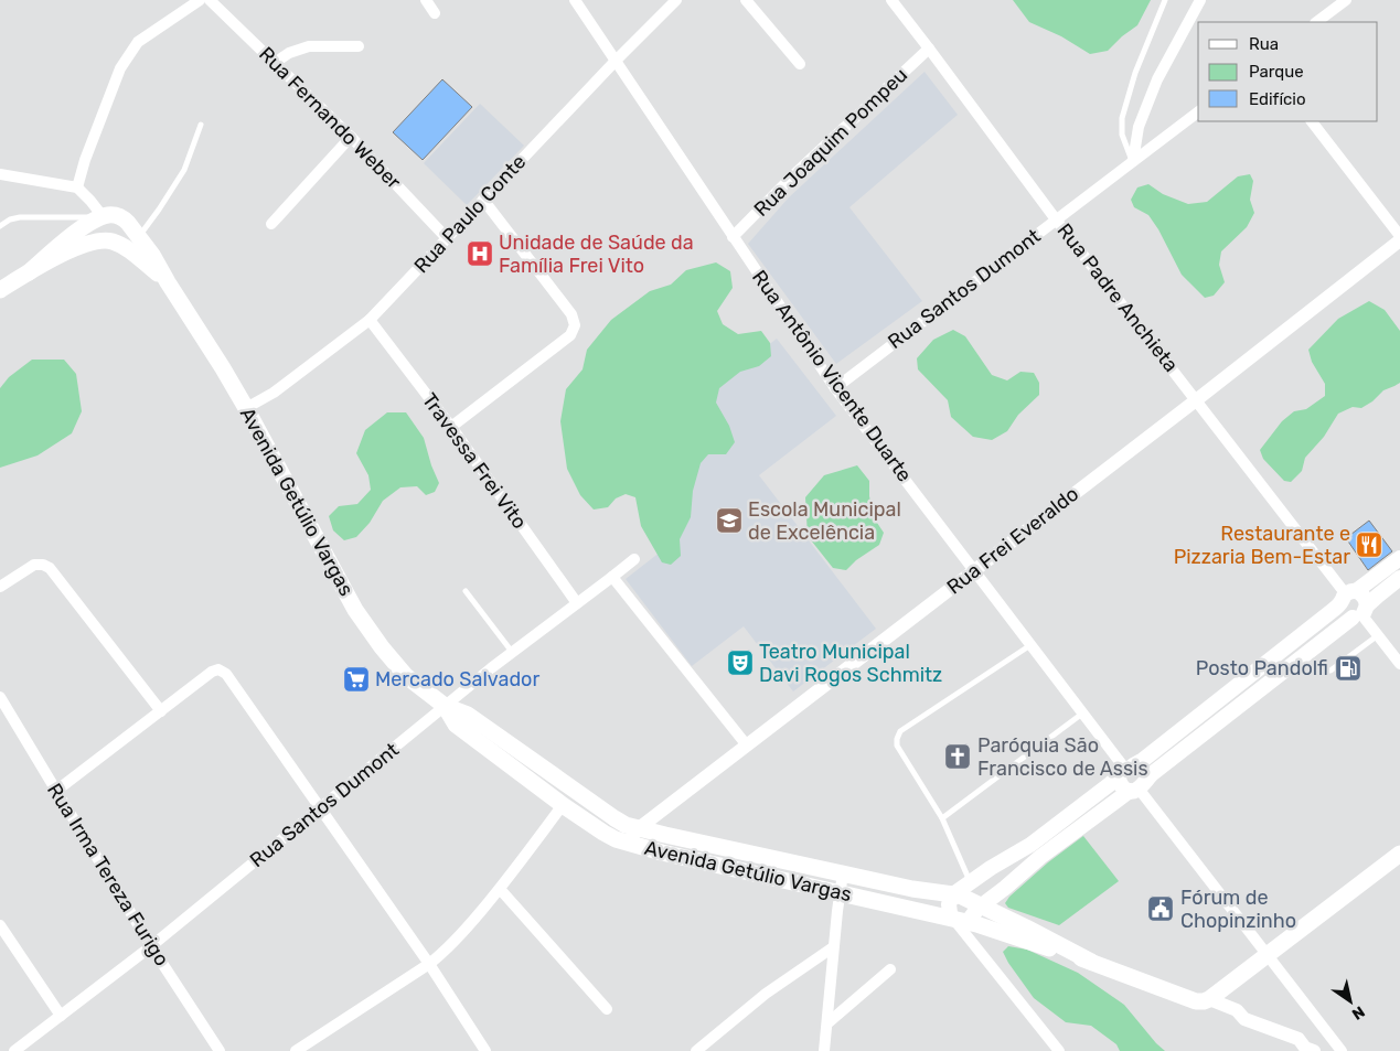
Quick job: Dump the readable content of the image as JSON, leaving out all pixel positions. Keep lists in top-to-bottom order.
{
  "streets": {
    "main road": ["Avenida Getúlio Vargas"],
    "street": [
      "Rua Fernando Weber",
      "Rua Joaquim Pompeu",
      "Rua Paulo Conte",
      "Rua Santos Dumont",
      "Rua Padre Anchieta",
      "Rua Antônio Vicente Duarte",
      "Travessa Frei Vito",
      "Rua Frei Everaldo",
      "Rua Irma Tereza Furigo"
    ]
  },
  "crossings": [
    ["Rua Fernando Weber", "Rua Paulo Conte"],
    ["Rua Joaquim Pompeu", "Rua Padre Anchieta"],
    ["Rua Joaquim Pompeu", "Rua Antônio Vicente Duarte"],
    ["Rua Paulo Conte", "Rua Antônio Vicente Duarte"],
    ["Rua Paulo Conte", "Travessa Frei Vito"],
    ["Rua Paulo Conte", "Avenida Getúlio Vargas"],
    ["Rua Santos Dumont", "Rua Padre Anchieta"],
    ["Rua Santos Dumont", "Rua Antônio Vicente Duarte"],
    ["Rua Santos Dumont", "Travessa Frei Vito"],
    ["Rua Santos Dumont", "Avenida Getúlio Vargas"],
    ["Rua Santos Dumont", "Rua Irma Tereza Furigo"],
    ["Rua Padre Anchieta", "Rua Frei Everaldo"],
    ["Rua Antônio Vicente Duarte", "Rua Frei Everaldo"],
    ["Avenida Getúlio Vargas", "Rua Frei Everaldo"]
  ],
  "places": {
    "hospital": ["Unidade de Saúde da Família Frei Vito"],
    "school or university": ["Escola Municipal de Excelência"],
    "restaurant": ["Restaurante e Pizzaria Bem-Estar"],
    "theatre": ["Teatro Municipal Davi Rogos Schmitz"],
    "fuel station": ["Posto Pandolfi"],
    "supermarket": ["Mercado Salvador"],
    "church": ["Paróquia São Francisco de Assis"],
    "public building": ["Fórum de Chopinzinho"]
  },
  "legend": ["Rua", "Parque", "Edifício"],
  "north": "bottom right"
}
